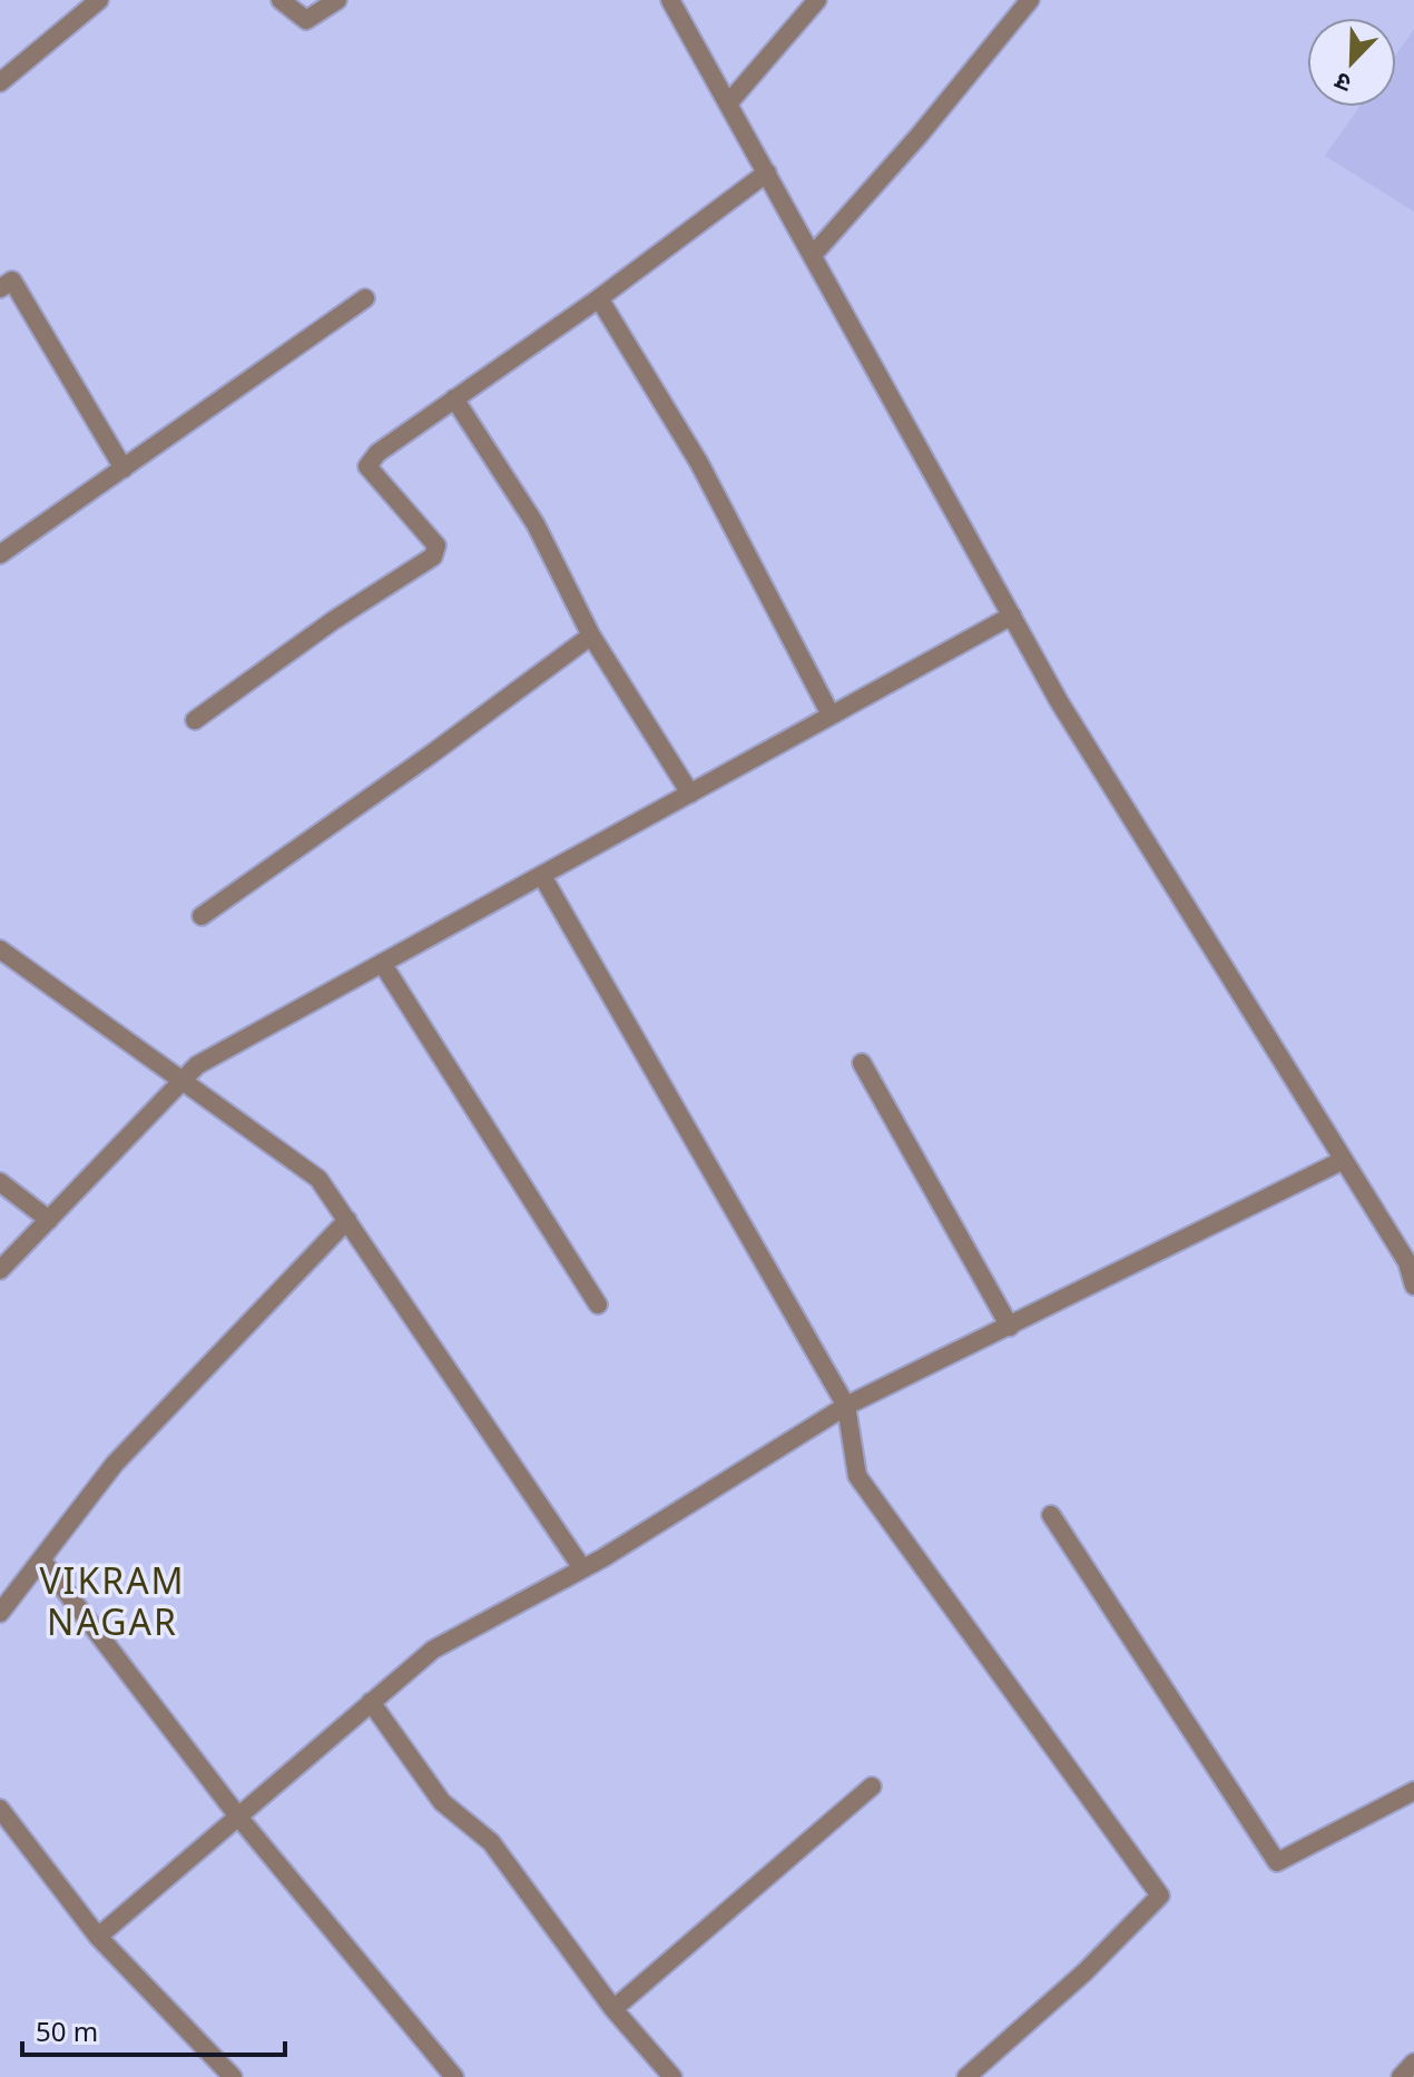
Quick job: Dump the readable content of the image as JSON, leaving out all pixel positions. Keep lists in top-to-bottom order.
{
  "districts": ["VIKRAM NAGAR"],
  "scale_bar": "50 m",
  "north": "bottom left"
}
